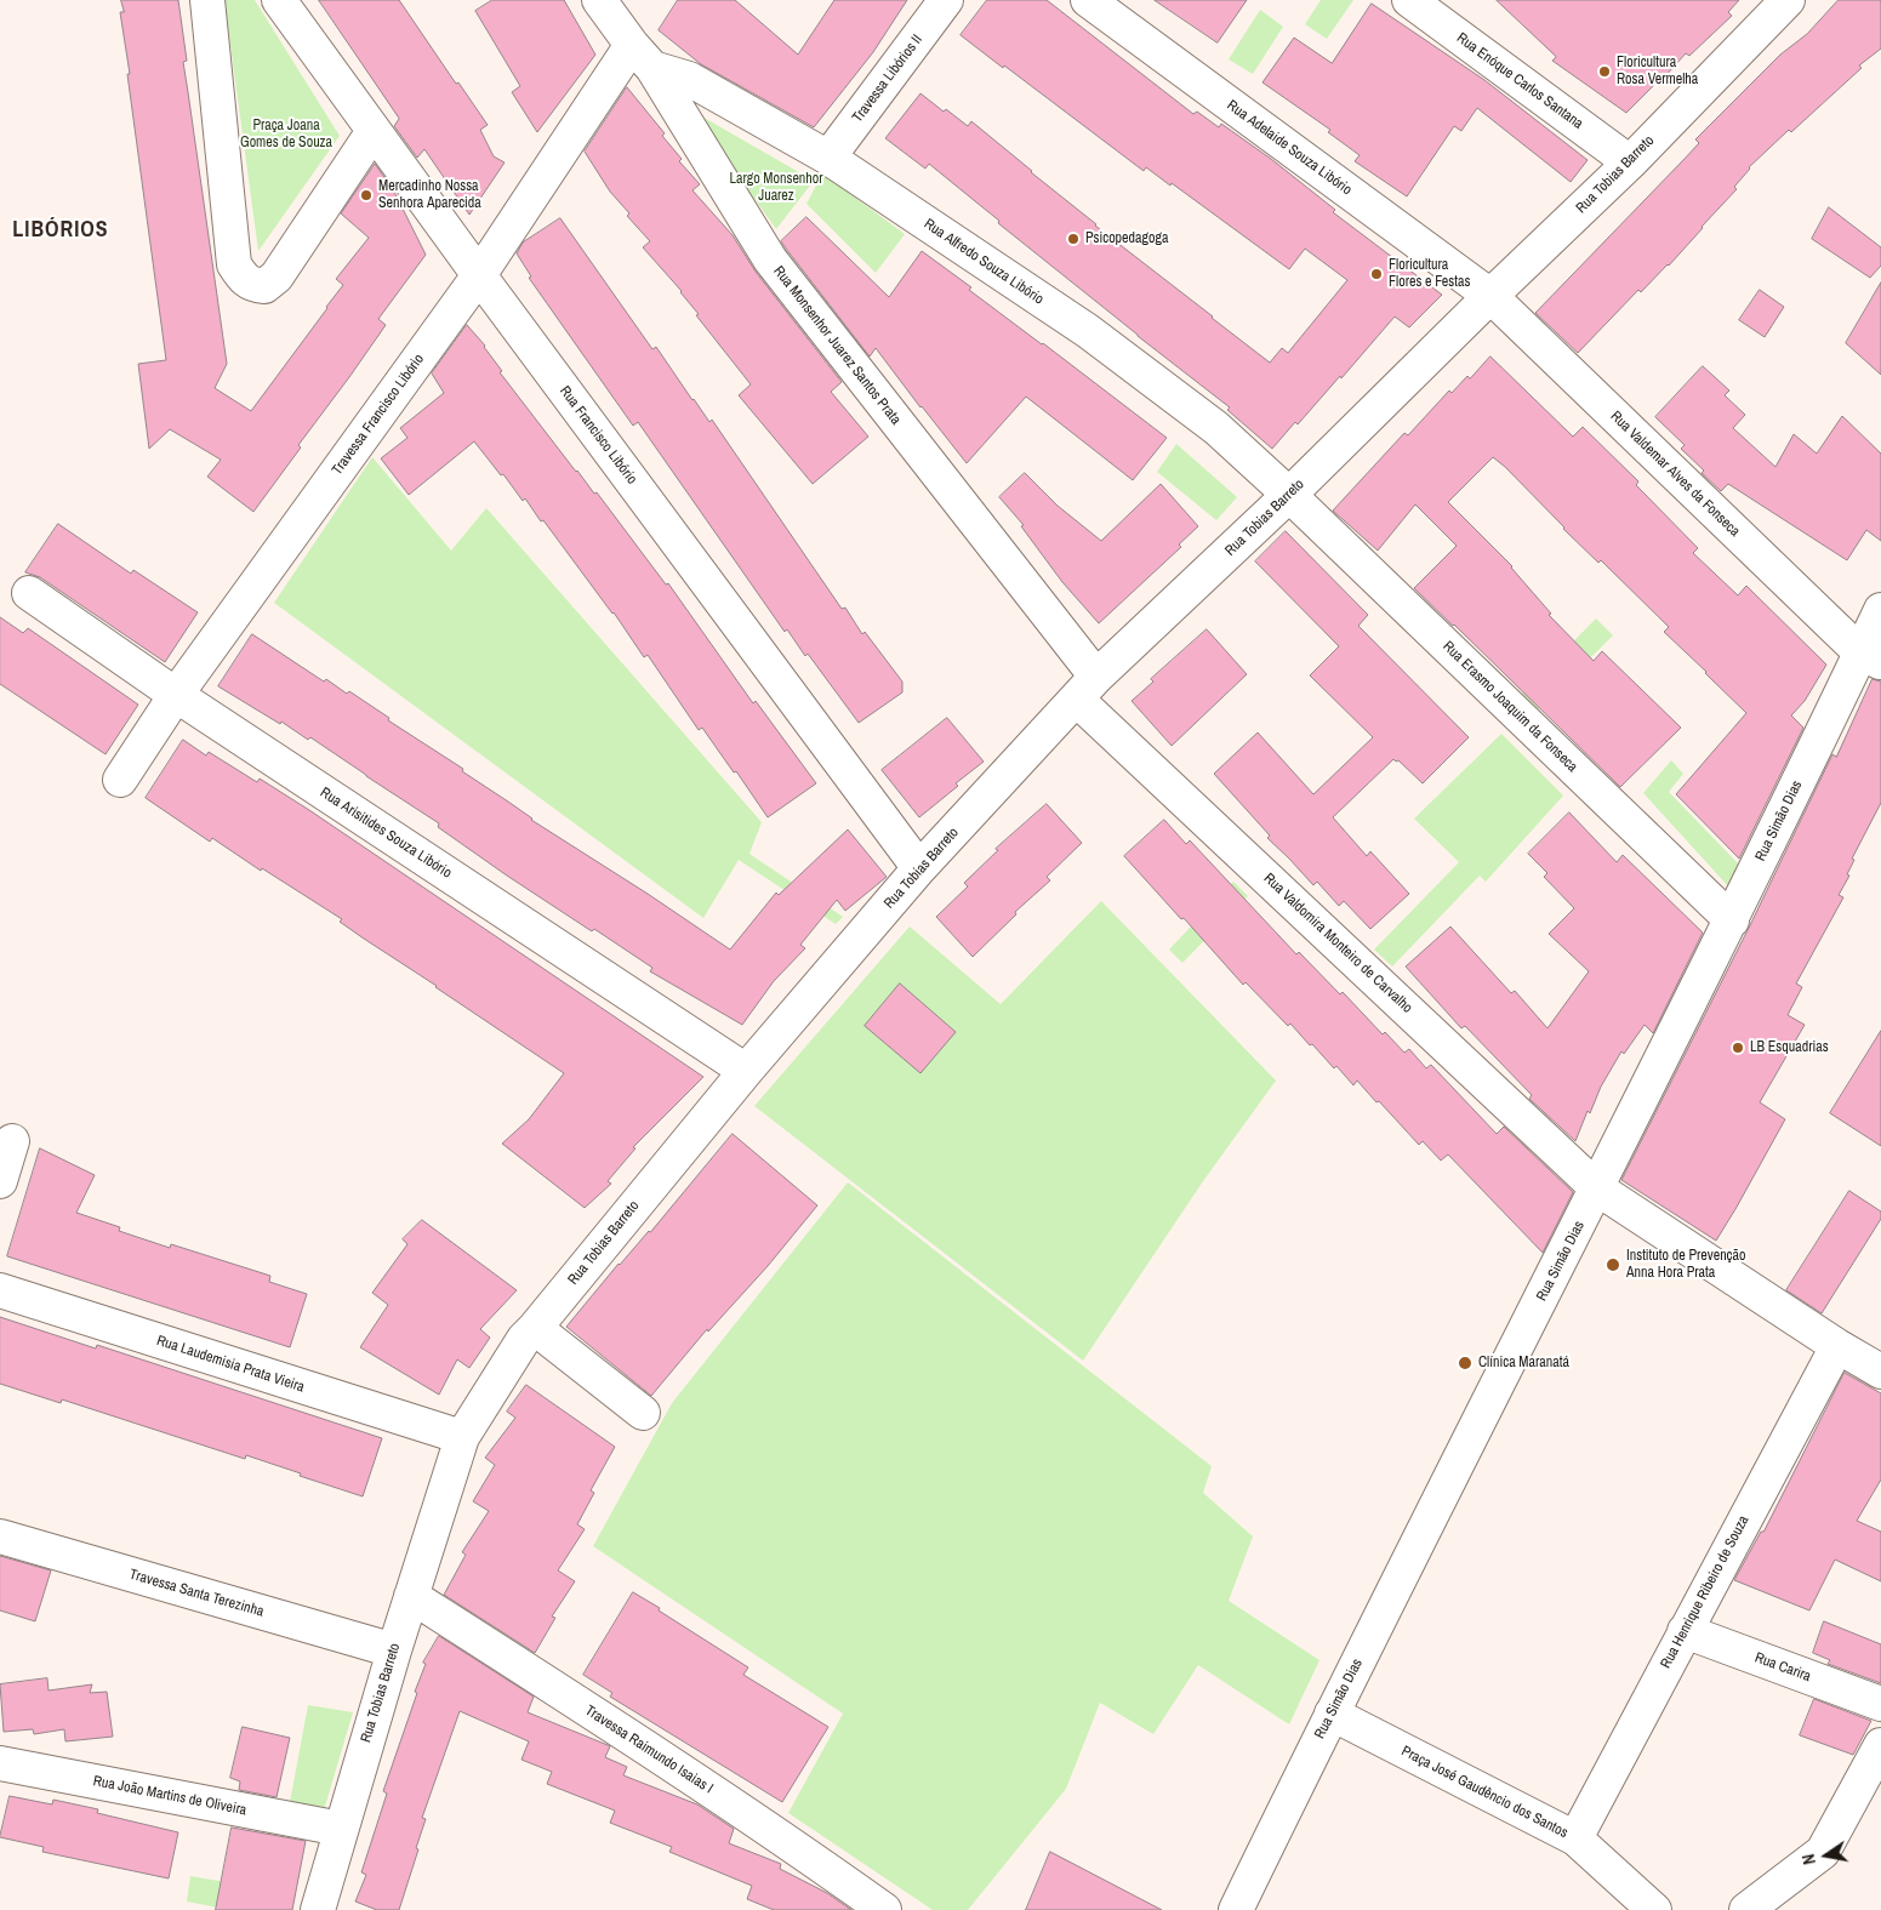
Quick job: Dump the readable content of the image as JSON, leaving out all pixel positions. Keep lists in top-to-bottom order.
{
  "streets": {
    "street": [
      "Travessa Libórios II",
      "Rua Enóque Carlos Santana",
      "Rua Adelaide Souza Libório",
      "Rua Tobias Barreto",
      "Rua Alfredo Souza Libório",
      "Rua Monsenhor Juarez Santos Prata",
      "Travessa Francisco Libório",
      "Rua Francisco Libório",
      "Rua Valdemar Alves da Fonseca",
      "Rua Erasmo Joaquim da Fonseca",
      "Rua Simão Dias",
      "Rua Arisitides Souza Libório",
      "Rua Valdomira Monteiro de Carvalho",
      "Rua Laudemisia Prata Vieira",
      "Rua Henrique Ribeiro de Souza",
      "Travessa Santa Terezinha",
      "Rua Carira",
      "Travessa Raimundo Isaias I",
      "Praça José Gaudêncio dos Santos",
      "Rua João Martins de Oliveira"
    ]
  },
  "crossings": [
    ["Travessa Libórios II", "Rua Alfredo Souza Libório"],
    ["Rua Enóque Carlos Santana", "Rua Tobias Barreto"],
    ["Rua Adelaide Souza Libório", "Rua Tobias Barreto"],
    ["Rua Adelaide Souza Libório", "Rua Valdemar Alves da Fonseca"],
    ["Rua Tobias Barreto", "Rua Alfredo Souza Libório"],
    ["Rua Tobias Barreto", "Rua Monsenhor Juarez Santos Prata"],
    ["Rua Tobias Barreto", "Rua Francisco Libório"],
    ["Rua Tobias Barreto", "Rua Valdemar Alves da Fonseca"],
    ["Rua Tobias Barreto", "Rua Erasmo Joaquim da Fonseca"],
    ["Rua Tobias Barreto", "Rua Arisitides Souza Libório"],
    ["Rua Tobias Barreto", "Rua Valdomira Monteiro de Carvalho"],
    ["Rua Tobias Barreto", "Rua Laudemisia Prata Vieira"],
    ["Rua Tobias Barreto", "Travessa Santa Terezinha"],
    ["Rua Tobias Barreto", "Travessa Raimundo Isaias I"],
    ["Rua Tobias Barreto", "Rua João Martins de Oliveira"],
    ["Rua Alfredo Souza Libório", "Rua Monsenhor Juarez Santos Prata"],
    ["Rua Alfredo Souza Libório", "Travessa Francisco Libório"],
    ["Rua Alfredo Souza Libório", "Rua Erasmo Joaquim da Fonseca"],
    ["Rua Monsenhor Juarez Santos Prata", "Travessa Francisco Libório"],
    ["Rua Monsenhor Juarez Santos Prata", "Rua Valdomira Monteiro de Carvalho"],
    ["Travessa Francisco Libório", "Rua Francisco Libório"],
    ["Travessa Francisco Libório", "Rua Arisitides Souza Libório"],
    ["Rua Valdemar Alves da Fonseca", "Rua Simão Dias"],
    ["Rua Erasmo Joaquim da Fonseca", "Rua Simão Dias"],
    ["Rua Simão Dias", "Rua Valdomira Monteiro de Carvalho"],
    ["Rua Simão Dias", "Praça José Gaudêncio dos Santos"],
    ["Rua Valdomira Monteiro de Carvalho", "Rua Henrique Ribeiro de Souza"],
    ["Rua Henrique Ribeiro de Souza", "Rua Carira"],
    ["Rua Henrique Ribeiro de Souza", "Praça José Gaudêncio dos Santos"]
  ],
  "districts": ["LIBÓRIOS"],
  "parks": ["Praça Joana Gomes de Souza", "Largo Monsenhor Juarez"],
  "places": [
    "Floricultura Rosa Vermelha",
    "Mercadinho Nossa Senhora Aparecida",
    "Psicopedagoga",
    "Floricultura Flores e Festas",
    "LB Esquadrias",
    "Instituto de Prevenção Anna Hora Prata",
    "Clínica Maranatá"
  ],
  "north": "left"
}
